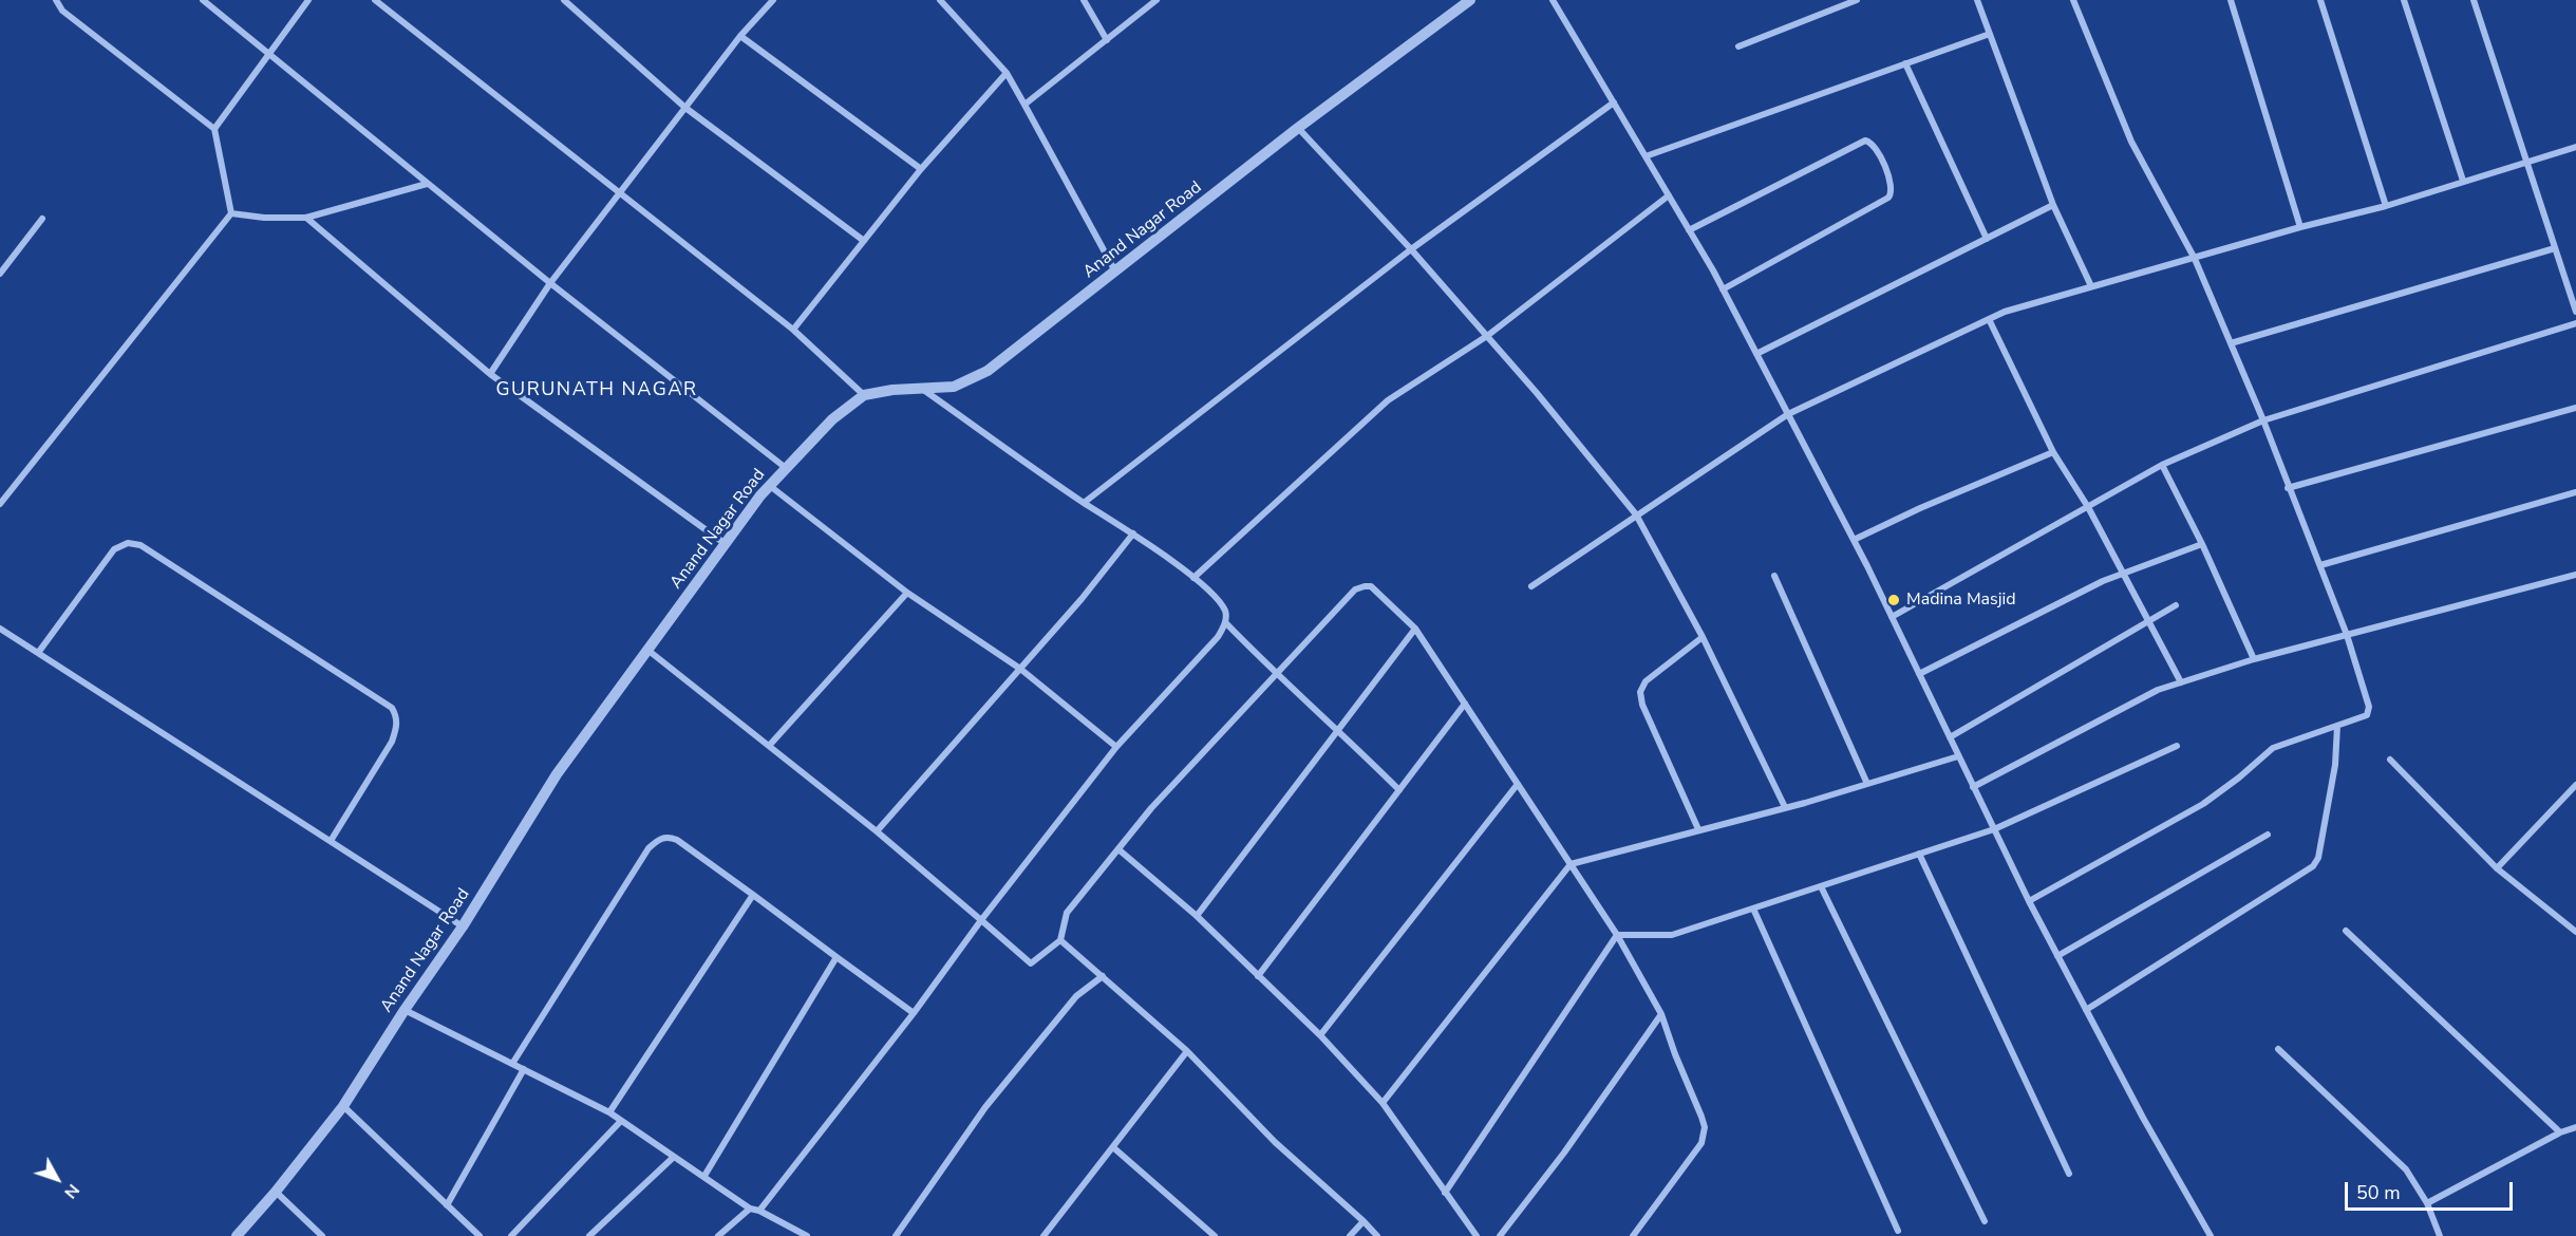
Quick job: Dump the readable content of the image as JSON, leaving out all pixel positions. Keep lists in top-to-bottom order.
{
  "streets": {
    "street": ["Anand Nagar Road"]
  },
  "districts": ["GURUNATH NAGAR"],
  "places": ["Madina Masjid"],
  "scale_bar": "50 m",
  "north": "bottom right"
}
